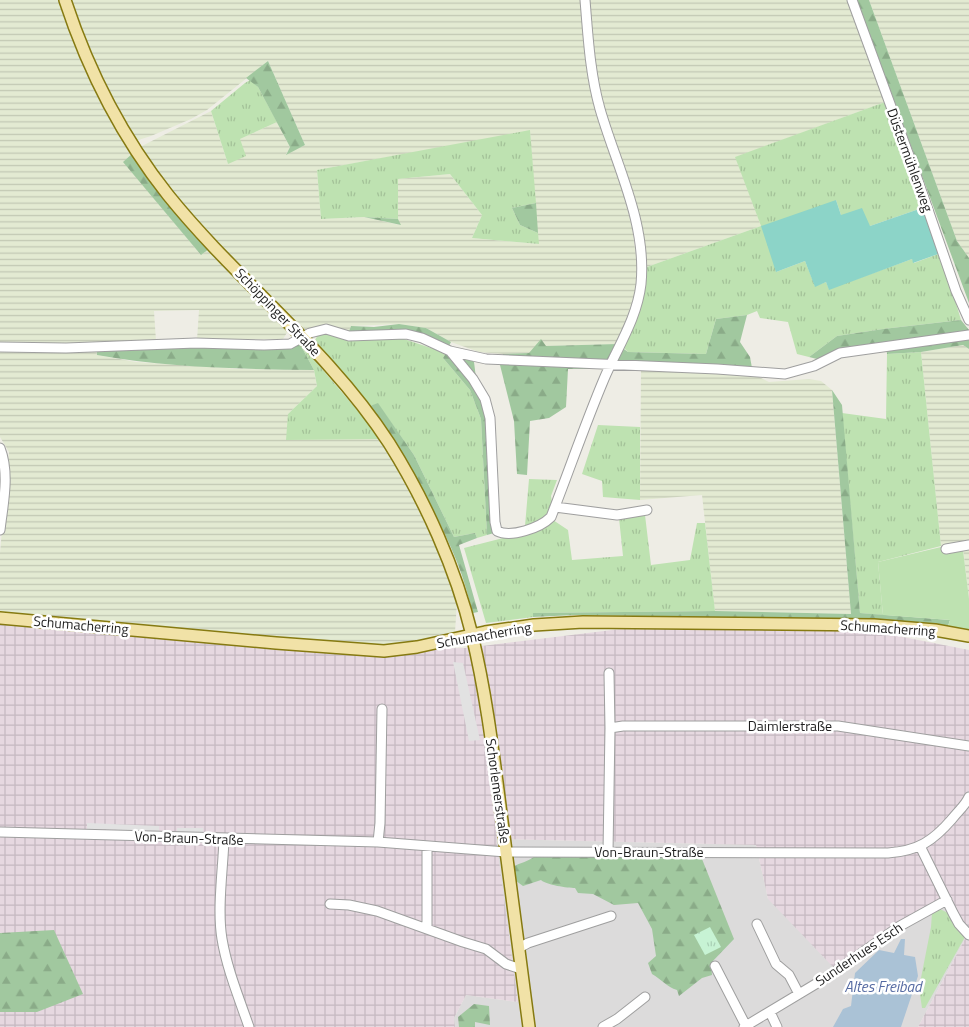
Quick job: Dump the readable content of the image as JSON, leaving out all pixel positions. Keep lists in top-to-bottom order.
{
  "streets": {
    "main road": ["Schöppinger Straße", "Schumacherring", "Schorlemerstraße"],
    "street": [
      "Düstermühlenweg",
      "Daimlerstraße",
      "Von-Braun-Straße",
      "Sunderhues Esch"
    ]
  },
  "crossings": [
    ["Schöppinger Straße", "Schumacherring"],
    ["Schöppinger Straße", "Schorlemerstraße"],
    ["Schumacherring", "Schorlemerstraße"],
    ["Schorlemerstraße", "Von-Braun-Straße"]
  ],
  "water": ["Altes Freibad"]
}
